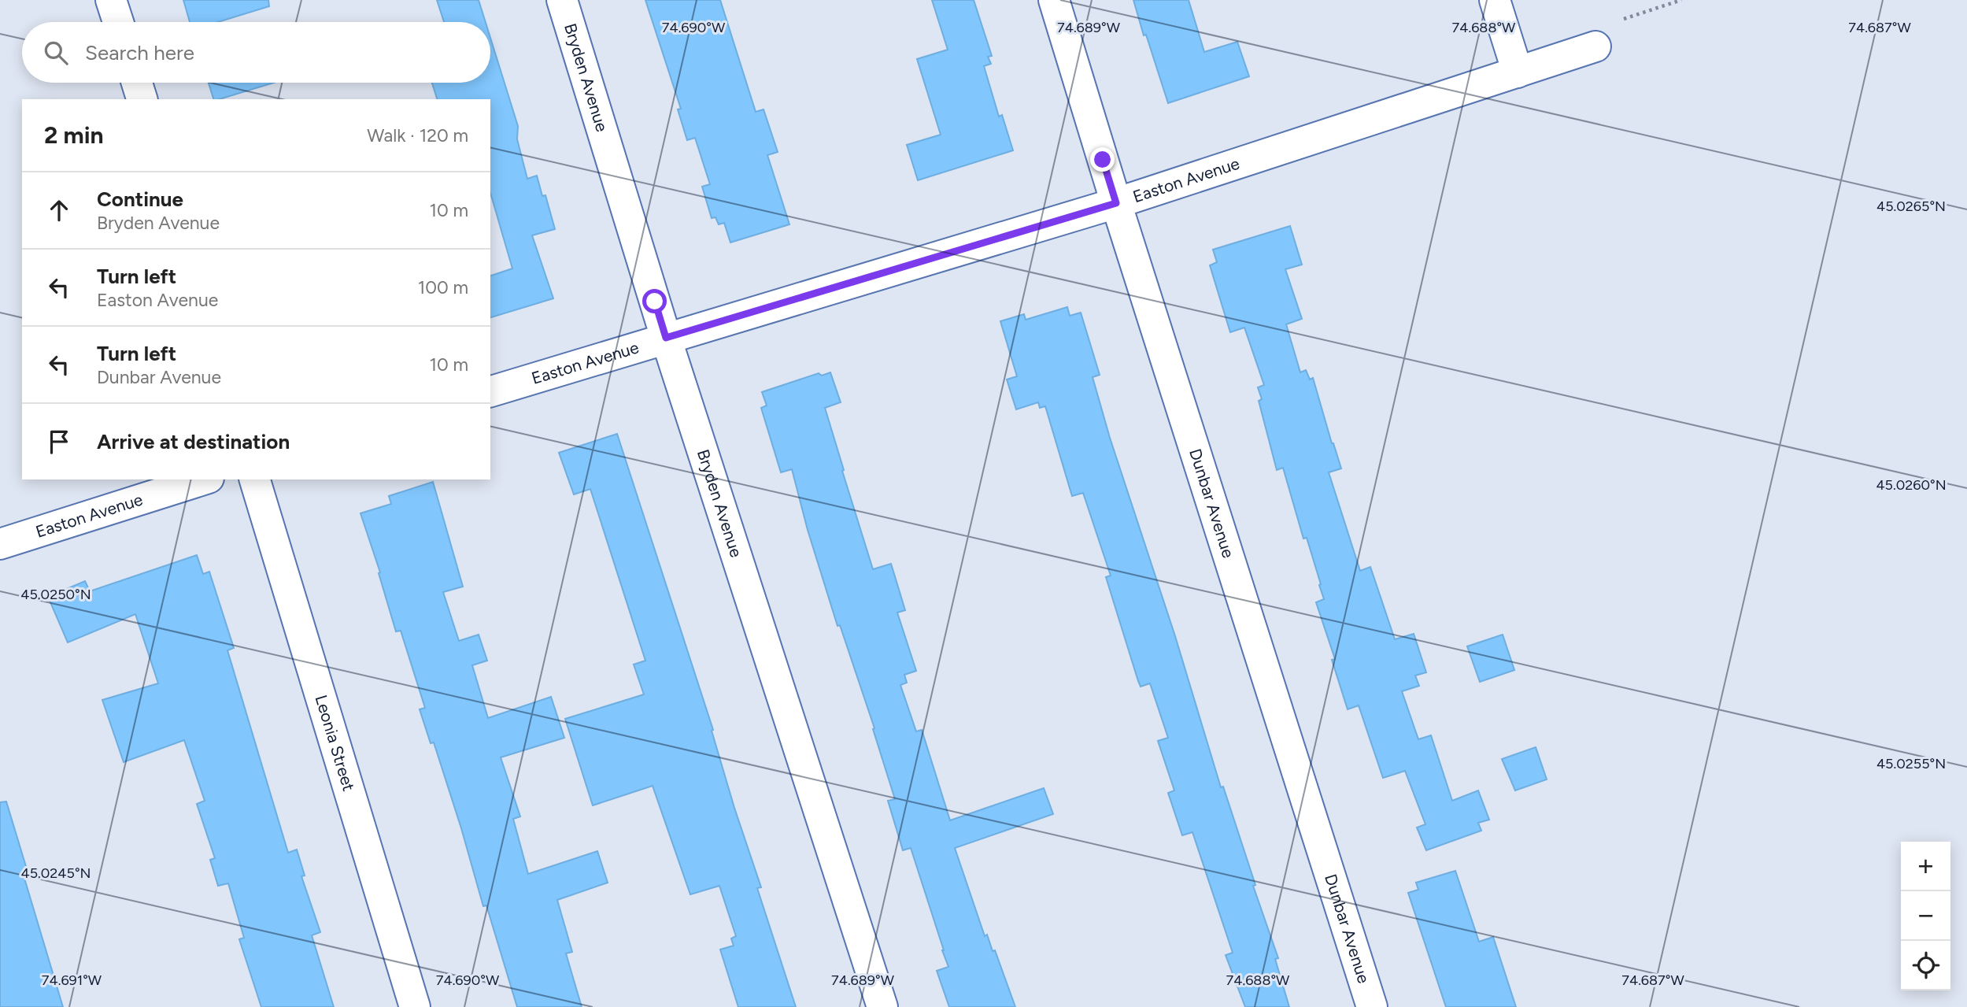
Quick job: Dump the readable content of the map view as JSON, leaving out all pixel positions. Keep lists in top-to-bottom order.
{
  "streets": {
    "street": [
      "Bryden Avenue",
      "Easton Avenue",
      "Dunbar Avenue",
      "Leonia Street"
    ]
  },
  "crossings": [
    ["Bryden Avenue", "Easton Avenue"],
    ["Easton Avenue", "Dunbar Avenue"]
  ],
  "page": {
    "search": "Search here",
    "heading": ["2 min", "Walk · 120 m"],
    "list": [
      ["Continue", "Bryden Avenue", "10 m"],
      ["Turn left", "Easton Avenue", "100 m"],
      ["Turn left", "Dunbar Avenue", "10 m"],
      "Arrive at destination"
    ],
    "map_buttons": ["+", "−"]
  },
  "coordinates": [
    "74.690°W",
    "74.689°W",
    "74.688°W",
    "74.687°W",
    "45.0265°N",
    "45.0260°N",
    "45.0250°N",
    "45.0255°N",
    "45.0245°N",
    "74.691°W"
  ]
}
